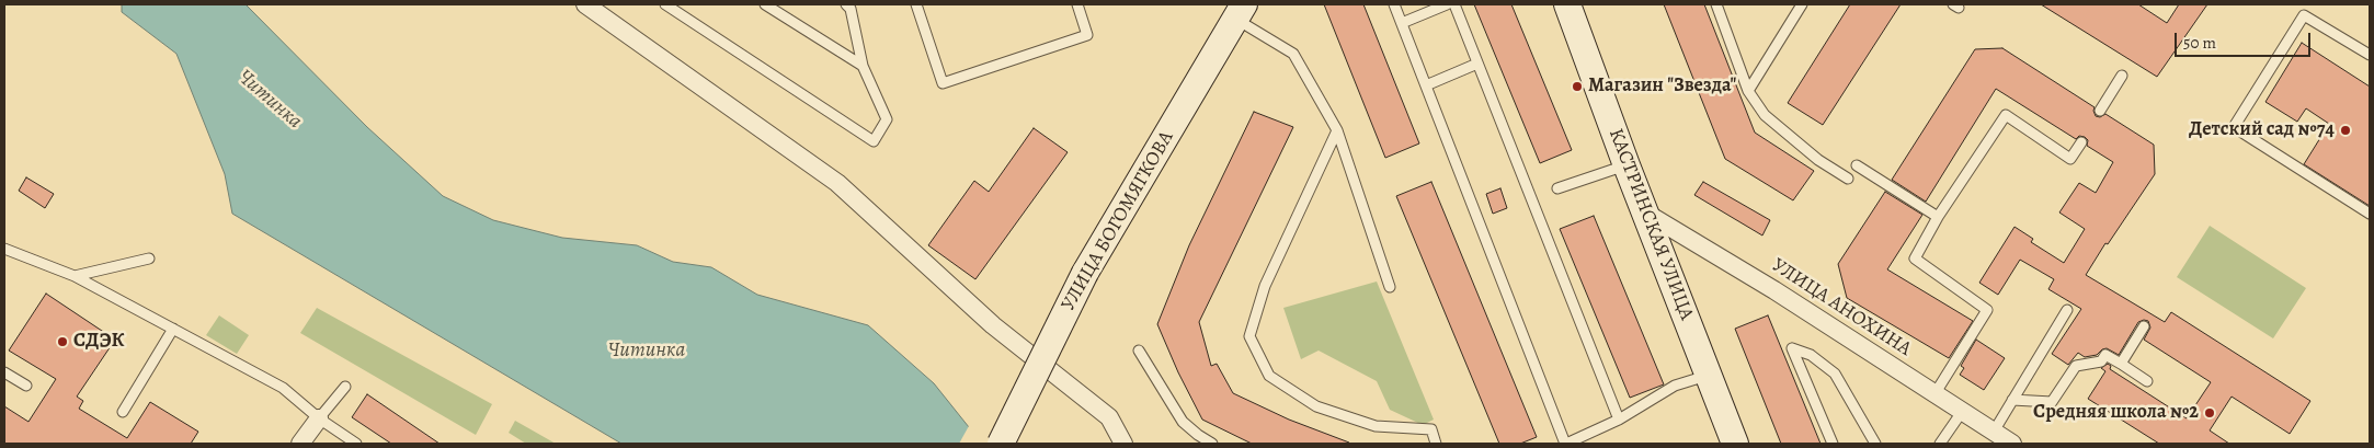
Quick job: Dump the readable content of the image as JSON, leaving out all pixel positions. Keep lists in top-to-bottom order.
{
  "streets": {
    "main road": ["УЛИЦА БОГОМЯГКОВА", "КАСТРИНСКАЯ УЛИЦА"],
    "street": ["УЛИЦА АНОХИНА"]
  },
  "crossings": [
    ["КАСТРИНСКАЯ УЛИЦА", "УЛИЦА АНОХИНА"]
  ],
  "water": ["Читинка"],
  "places": [
    "Магазин \"Звезда\"",
    "Детский сад №74",
    "СДЭК",
    "Средняя школа №2"
  ],
  "scale_bar": "50 m"
}
